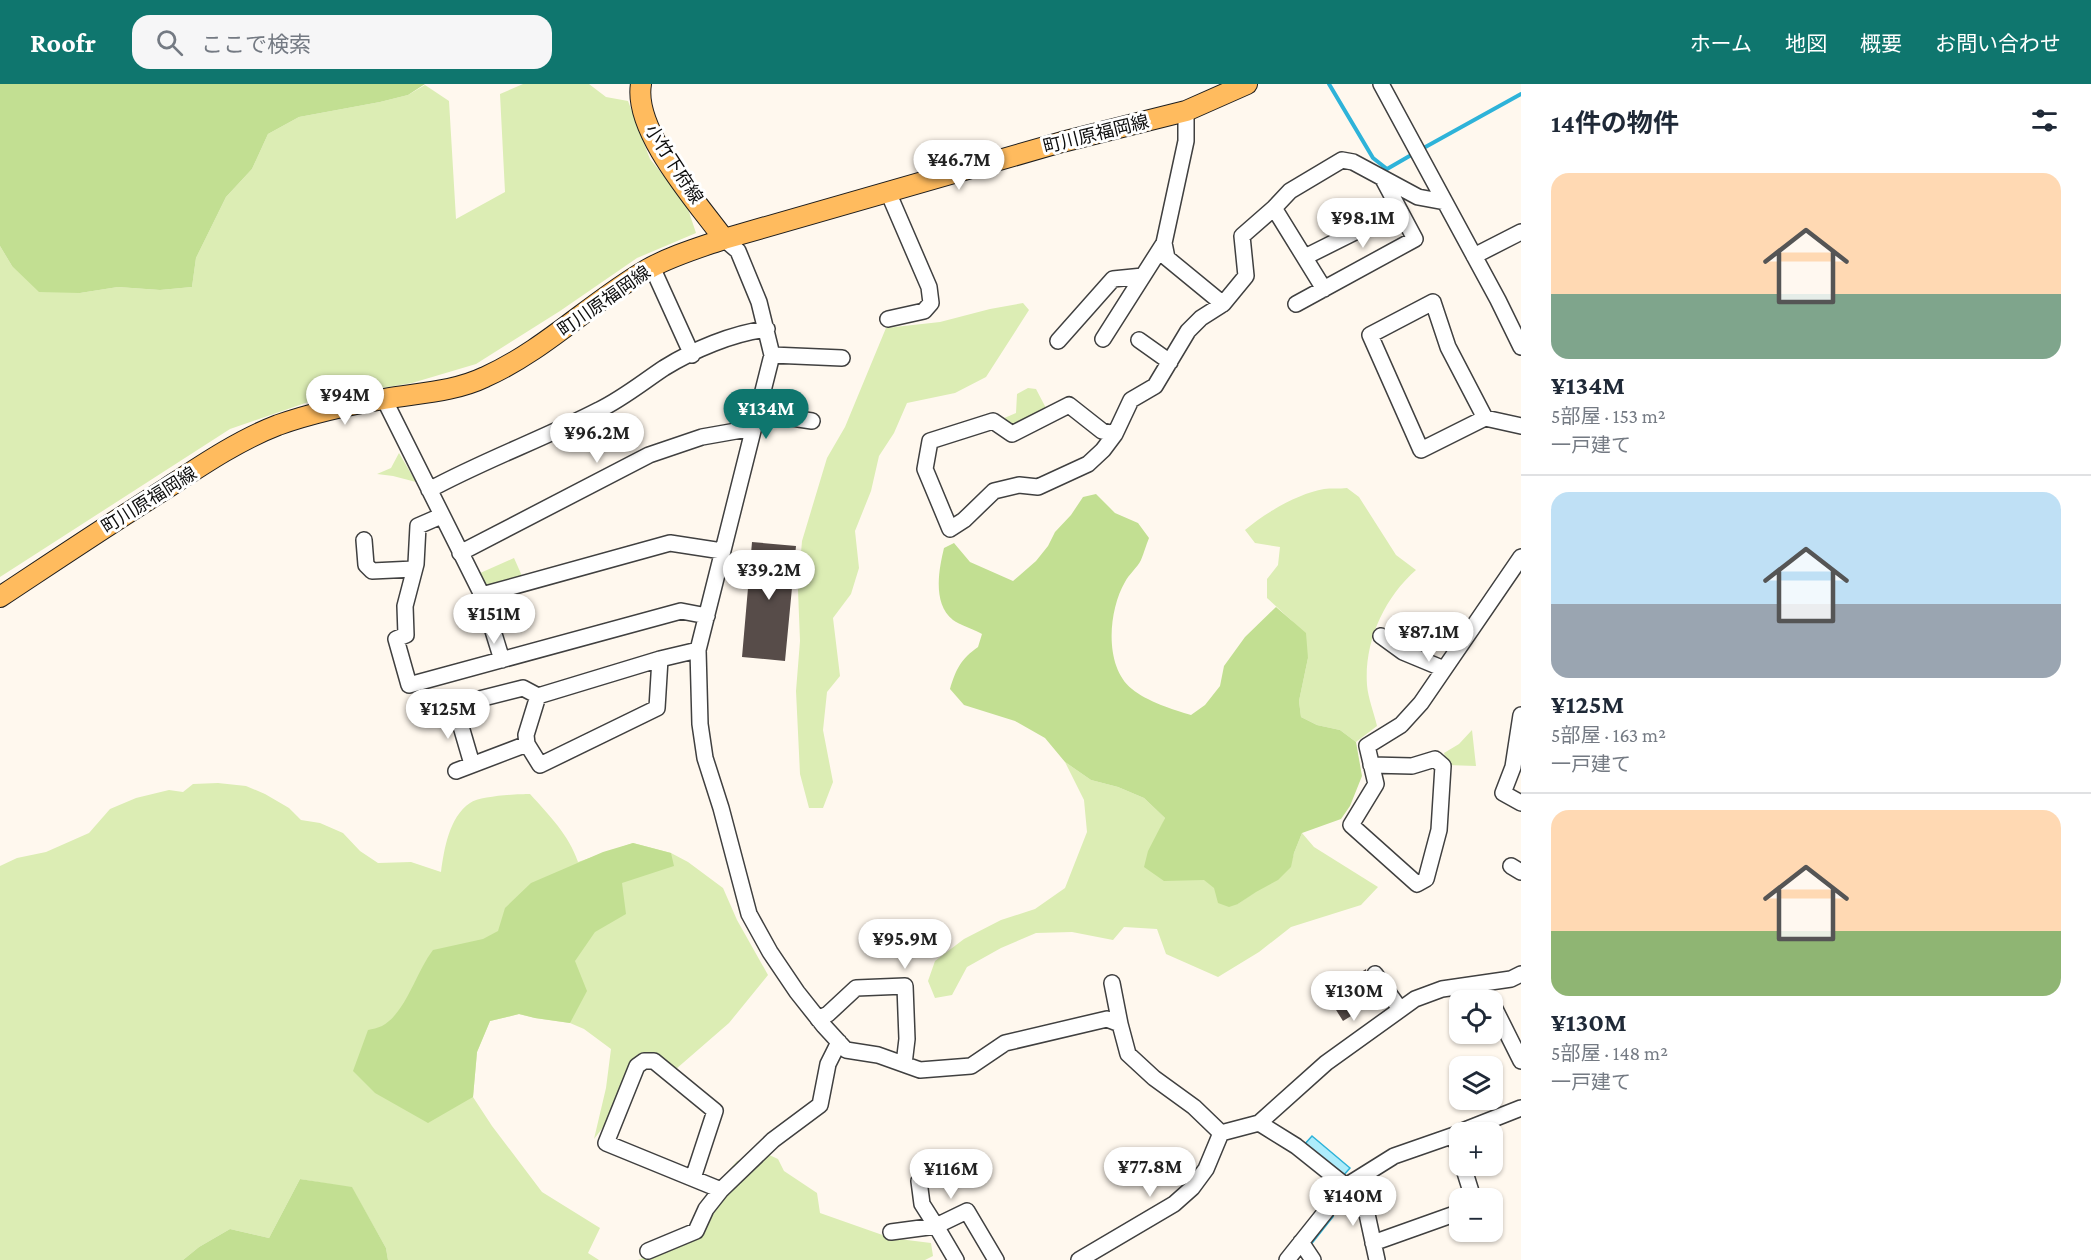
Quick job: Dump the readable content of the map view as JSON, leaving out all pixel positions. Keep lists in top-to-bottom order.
{
  "streets": {
    "main road": ["町川原福岡線", "小竹下府線"]
  },
  "crossings": [
    ["町川原福岡線", "小竹下府線"]
  ],
  "page": {
    "header": "Roofr",
    "search": "ここで検索",
    "nav": [
      "ホーム",
      "地図",
      "概要",
      "お問い合わせ"
    ],
    "heading": "14件の物件",
    "price": [
      "¥46.7M",
      "¥98.1M",
      "¥94M",
      "¥134M",
      "¥96.2M",
      "¥39.2M",
      "¥151M",
      "¥87.1M",
      "¥125M",
      "¥95.9M",
      "¥130M",
      "¥77.8M",
      "¥116M",
      "¥140M"
    ],
    "list": [
      {
        "name": "¥134M",
        "note": "5部屋 · 153 m² · 一戸建て"
      },
      {
        "name": "¥125M",
        "note": "5部屋 · 163 m² · 一戸建て"
      },
      {
        "name": "¥130M",
        "note": "5部屋 · 148 m² · 一戸建て"
      }
    ],
    "map_buttons": ["+", "−"]
  }
}
